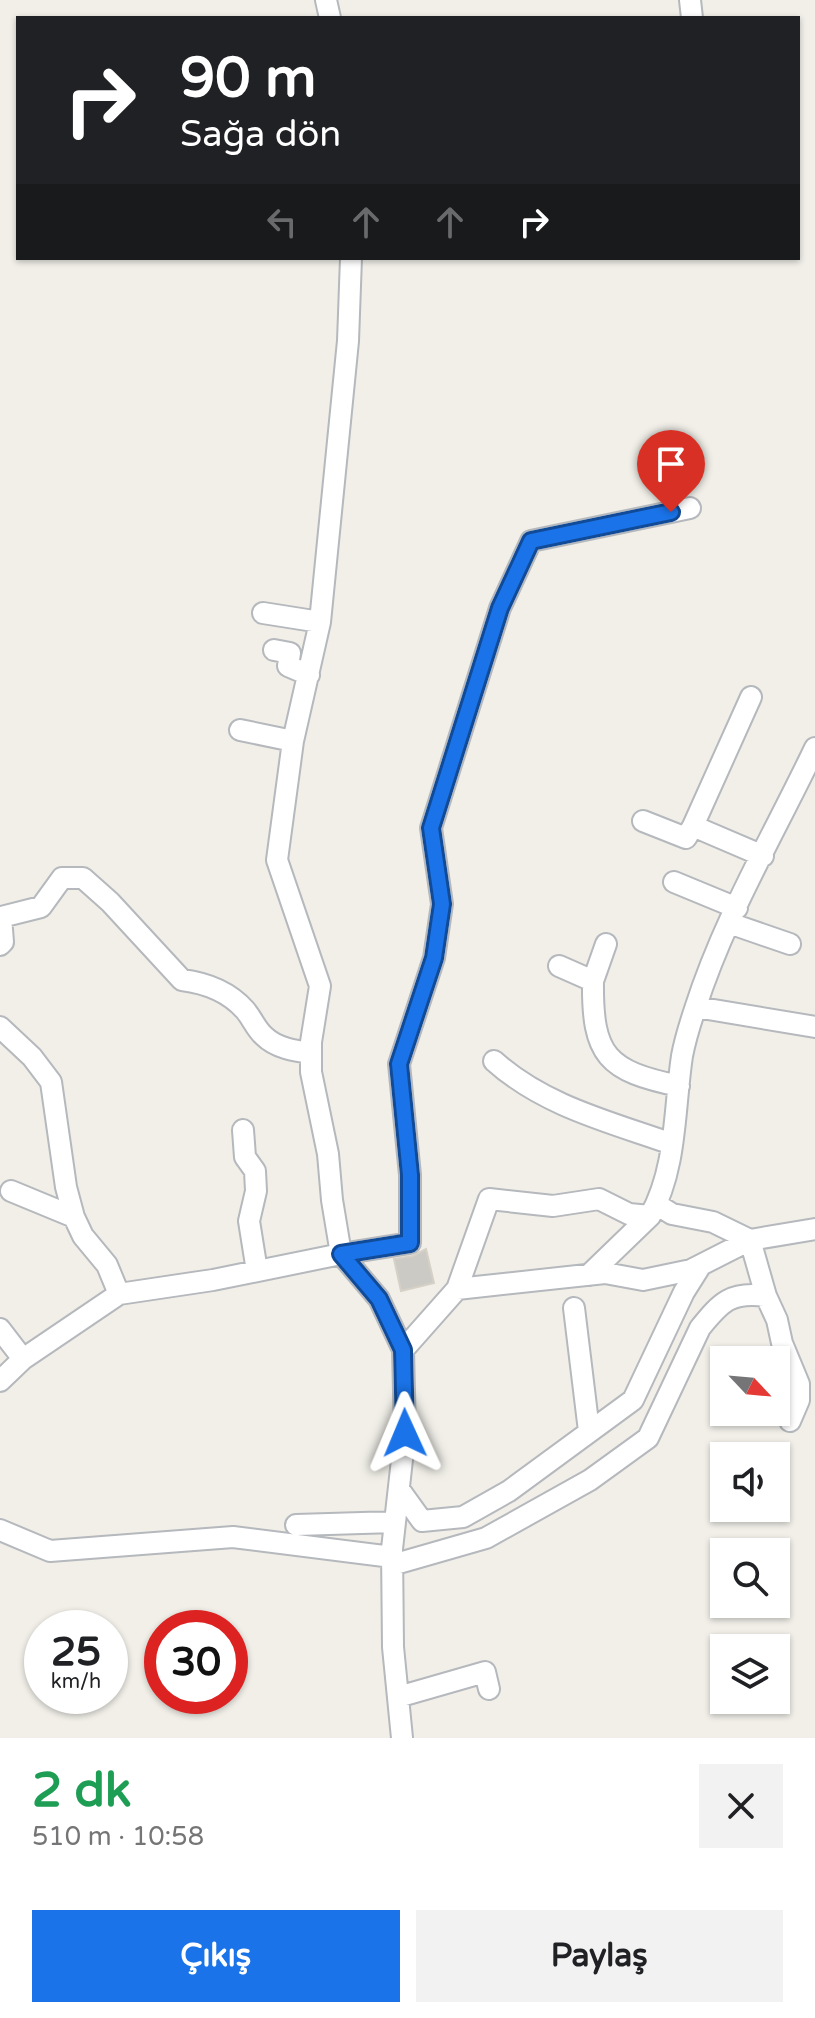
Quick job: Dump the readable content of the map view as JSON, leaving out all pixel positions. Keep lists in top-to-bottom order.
{
  "north": "bottom right",
  "page": {
    "turn": ["90 m", "Sağa dön"],
    "speed": "25 km/h",
    "limit": "30",
    "heading": ["2 dk", "510 m · 10:58"],
    "buttons": ["Çıkış", "Paylaş"]
  }
}
